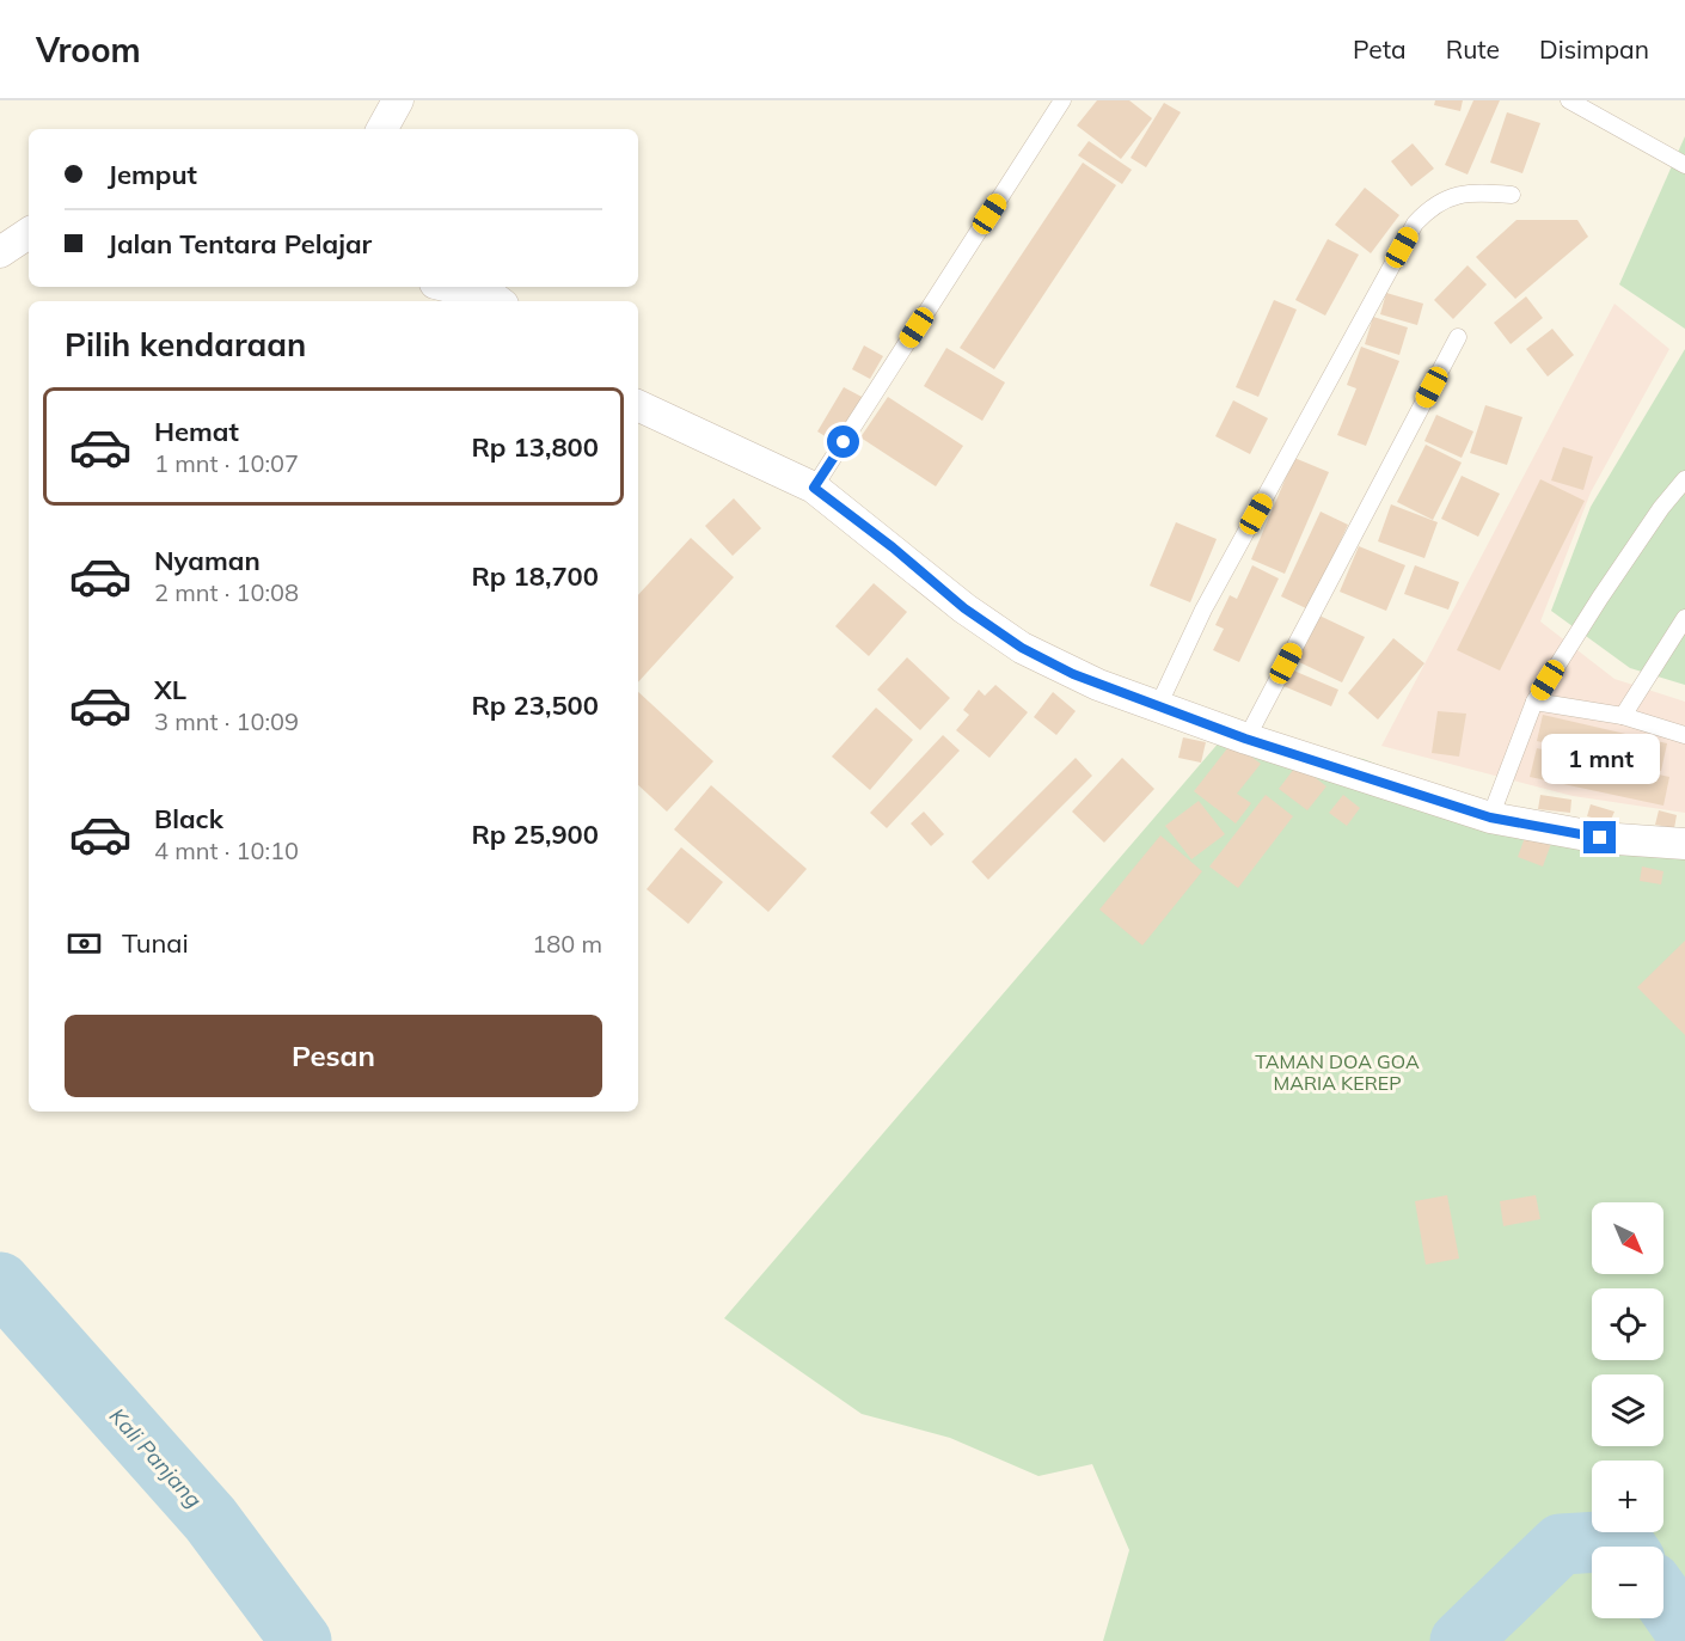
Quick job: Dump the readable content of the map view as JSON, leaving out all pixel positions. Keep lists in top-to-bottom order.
{
  "water": ["Kali Panjang"],
  "parks": ["TAMAN DOA GOA MARIA KEREP"],
  "north": "bottom right",
  "page": {
    "header": "Vroom",
    "nav": ["Peta", "Rute", "Disimpan"],
    "banner": ["Jemput", "Jalan Tentara Pelajar"],
    "heading": "Pilih kendaraan",
    "list": [
      {
        "name": "Hemat",
        "note": "1 mnt · 10:07",
        "value": "Rp 13,800"
      },
      {
        "name": "Nyaman",
        "note": "2 mnt · 10:08",
        "value": "Rp 18,700"
      },
      {
        "name": "XL",
        "note": "3 mnt · 10:09",
        "value": "Rp 23,500"
      },
      {
        "name": "Black",
        "note": "4 mnt · 10:10",
        "value": "Rp 25,900"
      }
    ],
    "bubble": "1 mnt",
    "pay": ["Tunai", "180 m"],
    "buttons": "Pesan",
    "map_buttons": ["+", "−"]
  }
}
